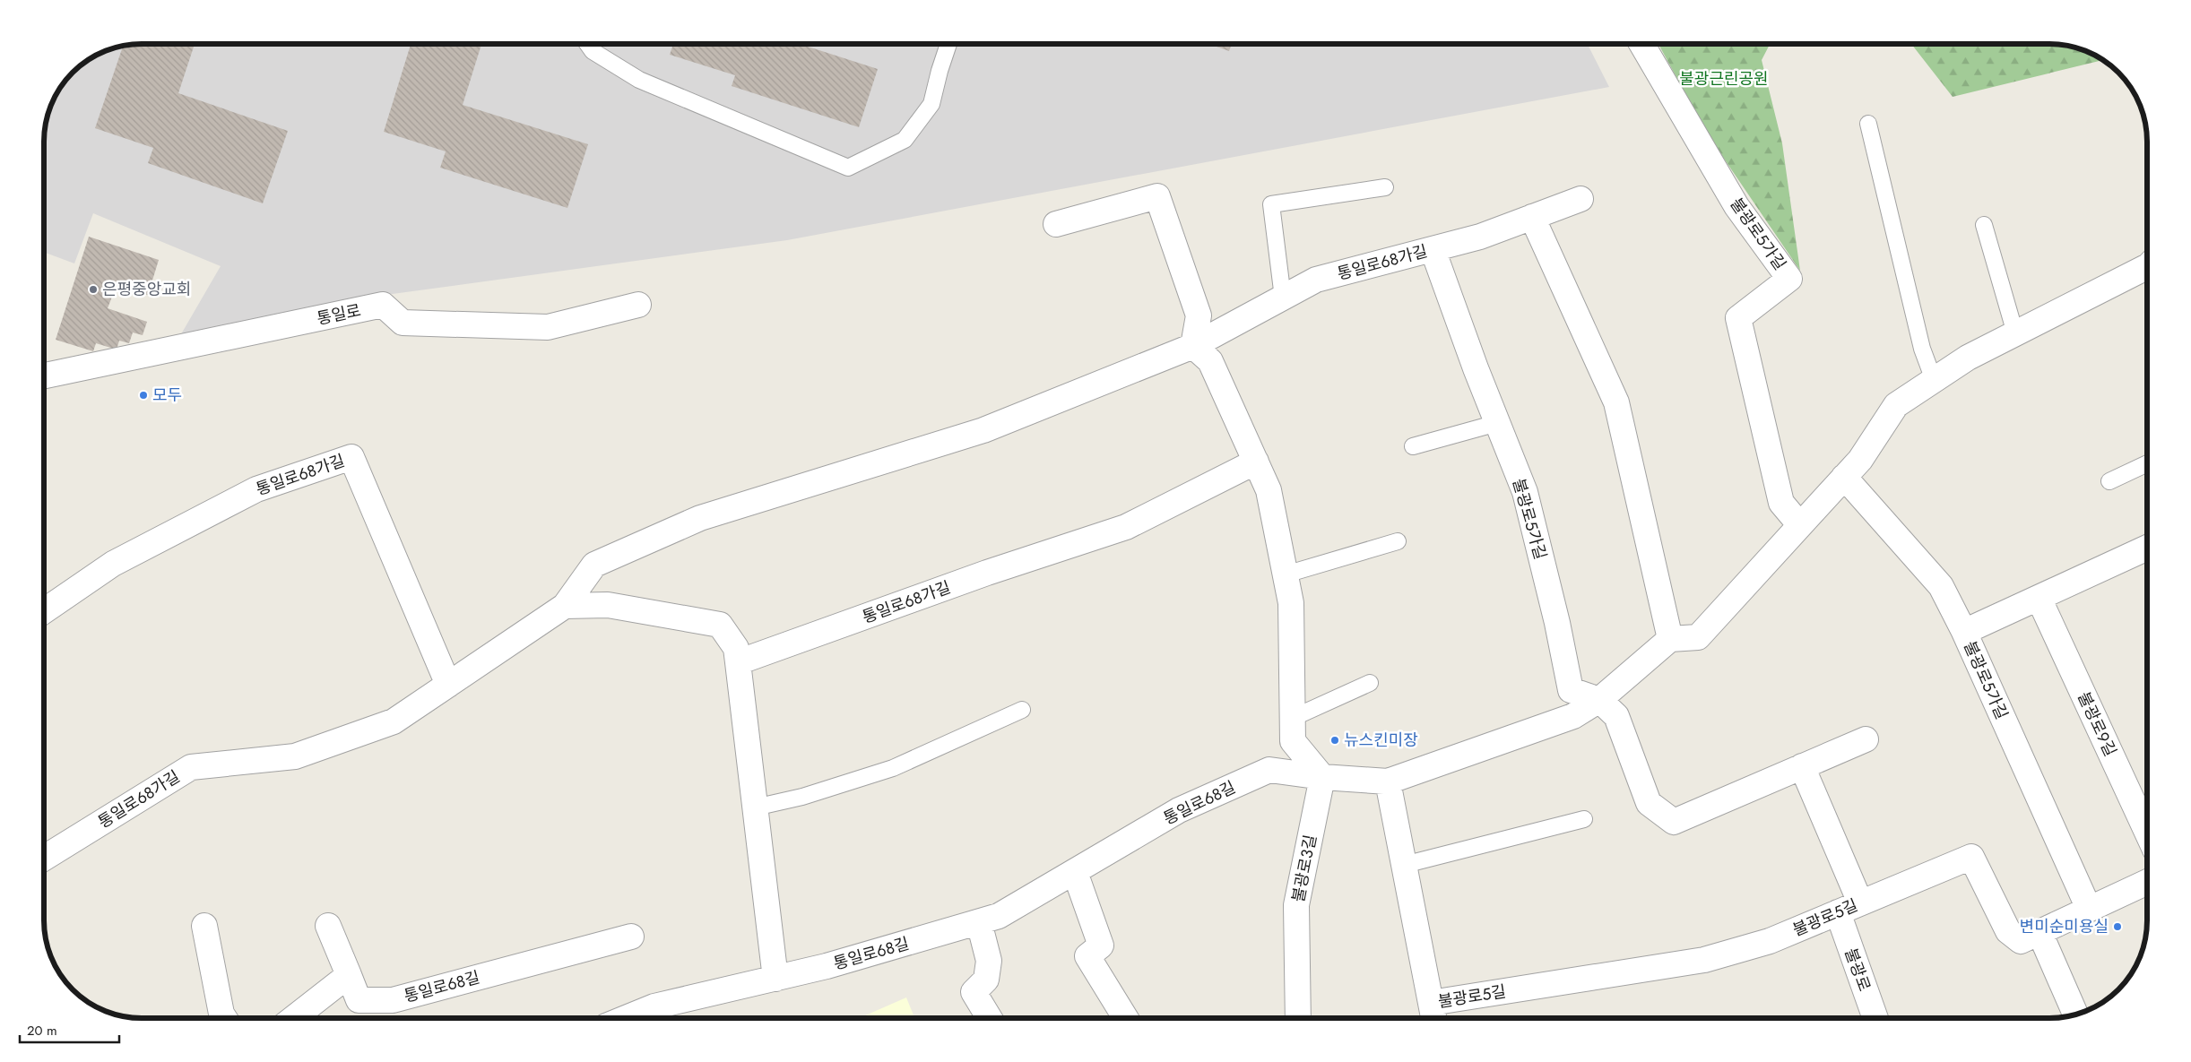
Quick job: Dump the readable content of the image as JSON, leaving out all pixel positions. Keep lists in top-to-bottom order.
{
  "streets": {
    "street": [
      "불광로5가길",
      "통일로68가길",
      "통일로",
      "불광로9길",
      "통일로68길",
      "불광로3길",
      "불광로5길",
      "불광로"
    ]
  },
  "crossings": [
    ["불광로5가길", "통일로68가길"],
    ["불광로5가길", "불광로5길"],
    ["통일로68길", "불광로3길"],
    ["불광로5길", "불광로"]
  ],
  "parks": ["불광근린공원"],
  "places": [
    "은평중앙교회",
    "모두",
    "뉴스킨미장",
    "변미순미용실"
  ],
  "scale_bar": "20 m"
}
